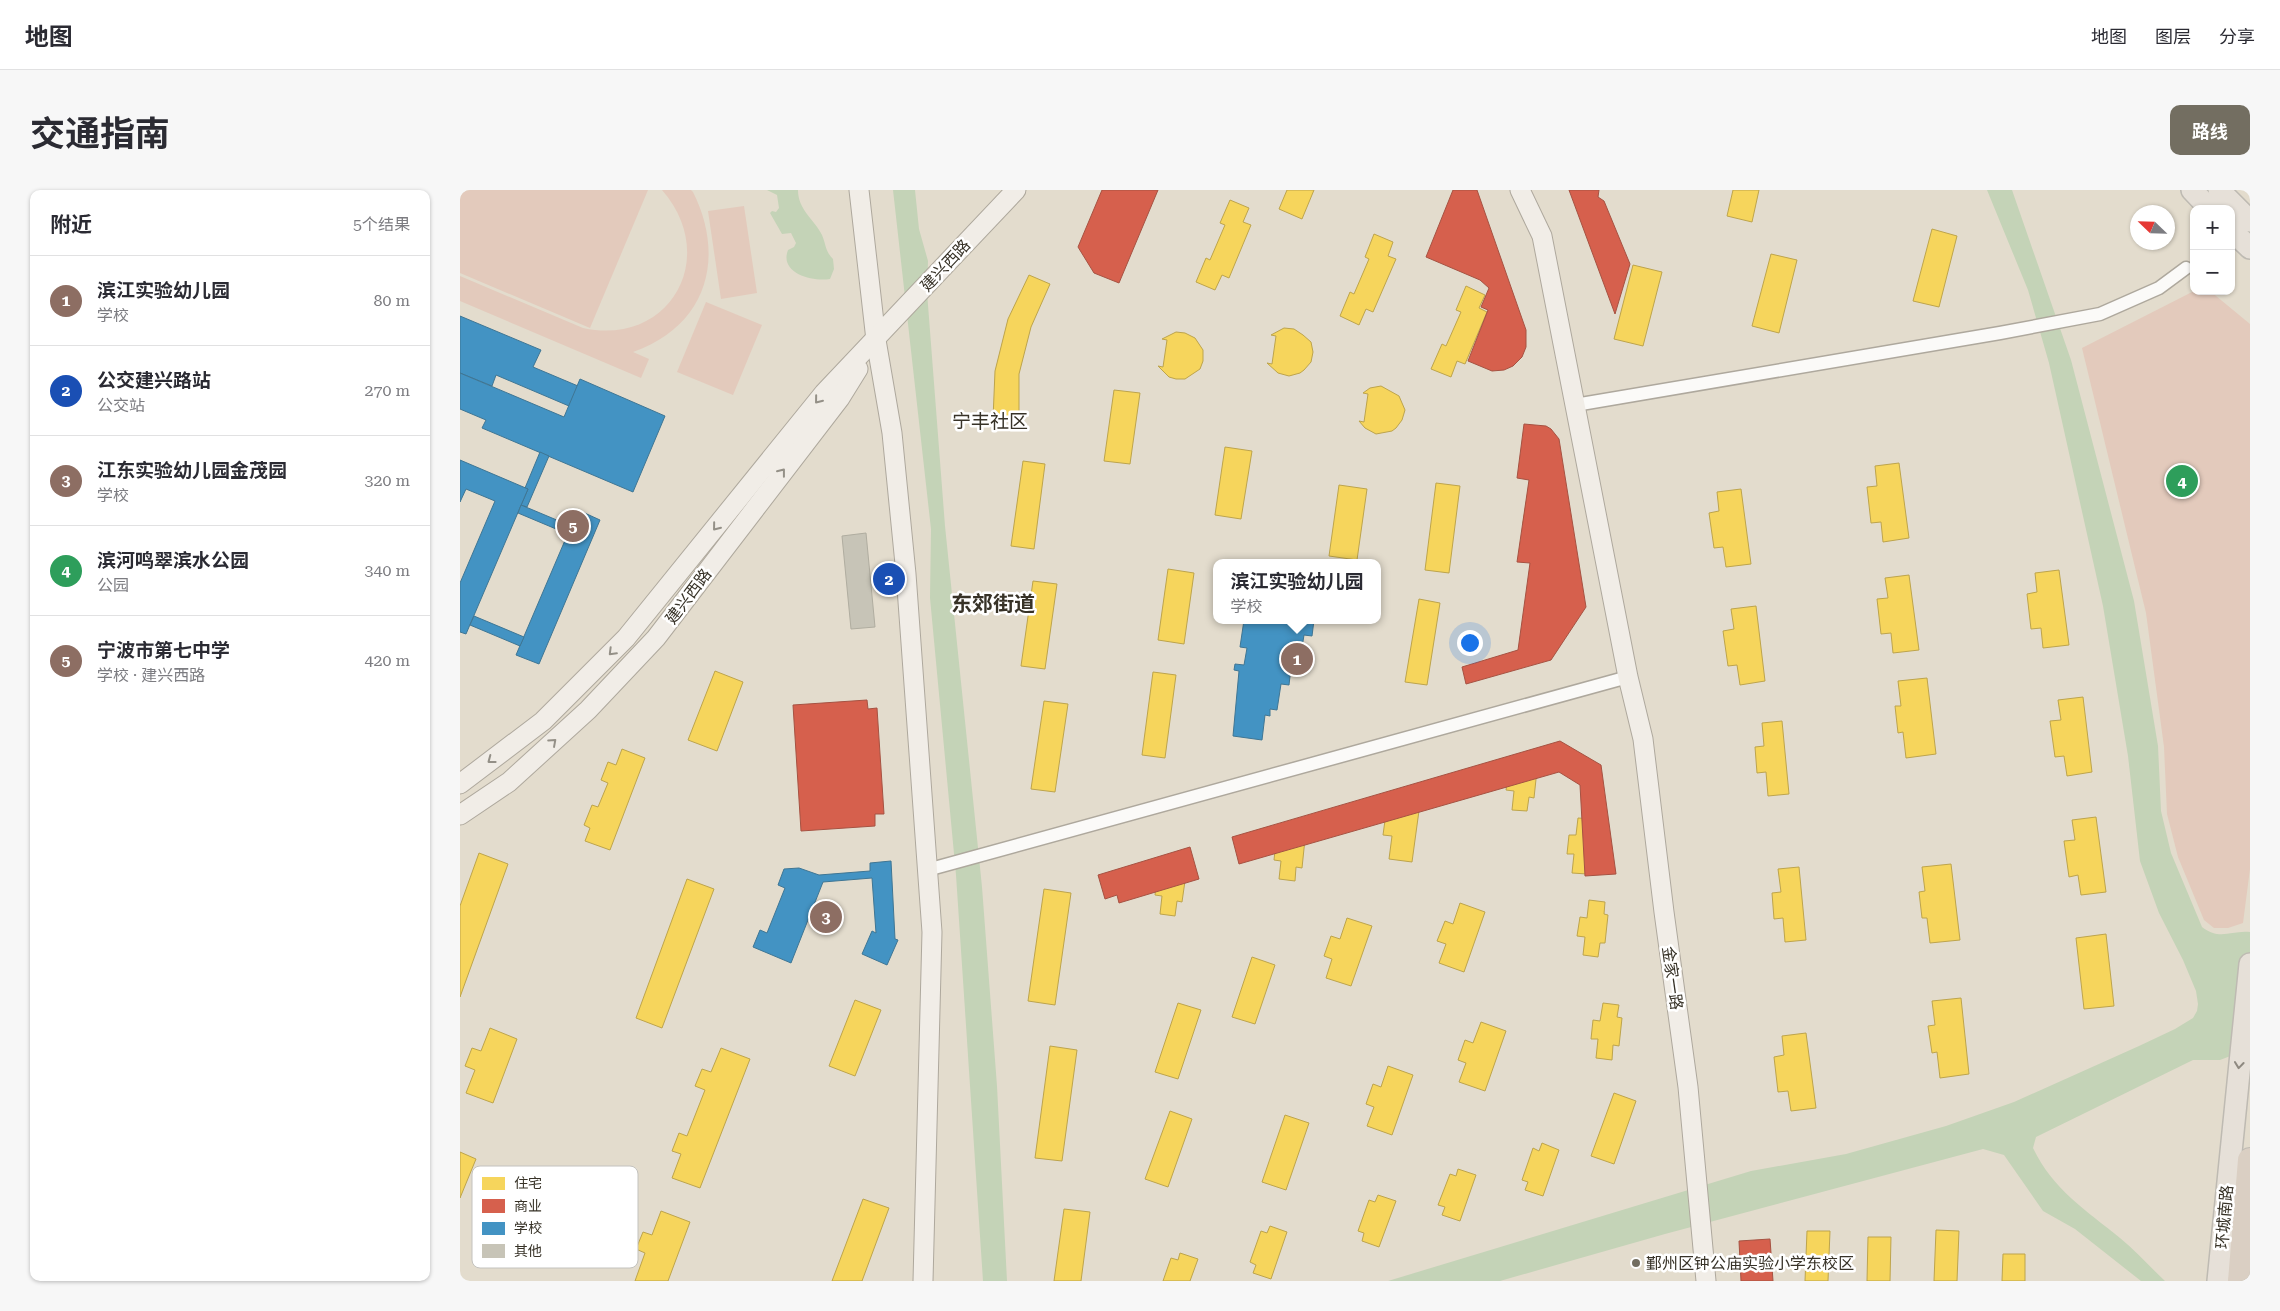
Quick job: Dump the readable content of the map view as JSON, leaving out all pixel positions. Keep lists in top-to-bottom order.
{
  "streets": {
    "main road": ["环城南路"],
    "street": ["建兴西路", "金家一路"]
  },
  "one_way": ["环城南路"],
  "districts": ["宁丰社区", "东郊街道"],
  "places": ["鄞州区钟公庙实验小学东校区"],
  "legend": [
    "住宅",
    "商业",
    "学校",
    "其他"
  ],
  "north": "top left",
  "page": {
    "header": "地图",
    "nav": ["地图", "图层", "分享"],
    "title": "交通指南",
    "buttons": "路线",
    "heading": ["附近", "5个结果"],
    "map_buttons": ["+", "−"],
    "list": [
      {
        "mark": "1",
        "name": "滨江实验幼儿园",
        "note": "学校",
        "value": "80 m"
      },
      {
        "mark": "2",
        "name": "公交建兴路站",
        "note": "公交站",
        "value": "270 m"
      },
      {
        "mark": "3",
        "name": "江东实验幼儿园金茂园",
        "note": "学校",
        "value": "320 m"
      },
      {
        "mark": "4",
        "name": "滨河鸣翠滨水公园",
        "note": "公园",
        "value": "340 m"
      },
      {
        "mark": "5",
        "name": "宁波市第七中学",
        "note": "学校 · 建兴西路",
        "value": "420 m"
      }
    ],
    "pins": [
      "4",
      "5",
      "2",
      "1",
      "3"
    ],
    "popup": ["滨江实验幼儿园", "学校"]
  }
}
